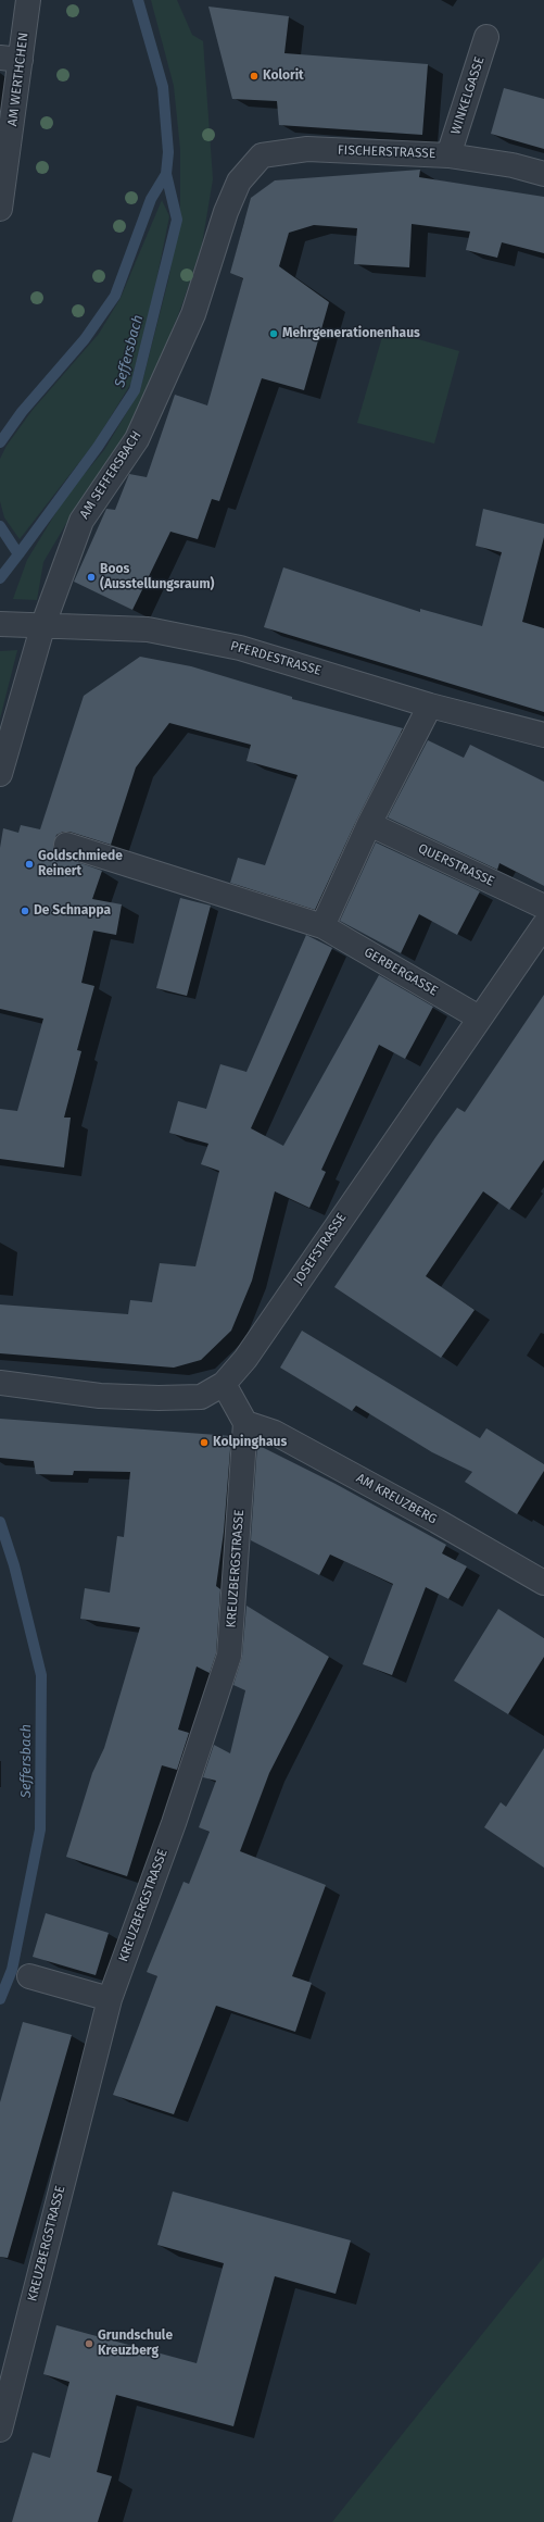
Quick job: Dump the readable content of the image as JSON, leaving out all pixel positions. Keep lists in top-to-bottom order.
{
  "streets": {
    "street": [
      "AM WERTHCHEN",
      "WINKELGASSE",
      "FISCHERSTRASSE",
      "AM SEFFERSBACH",
      "PFERDESTRASSE",
      "QUERSTRASSE",
      "GERBERGASSE",
      "JOSEFSTRASSE",
      "AM KREUZBERG",
      "KREUZBERGSTRASSE"
    ]
  },
  "crossings": [
    ["WINKELGASSE", "FISCHERSTRASSE"],
    ["FISCHERSTRASSE", "AM SEFFERSBACH"],
    ["AM SEFFERSBACH", "PFERDESTRASSE"],
    ["GERBERGASSE", "JOSEFSTRASSE"],
    ["AM KREUZBERG", "KREUZBERGSTRASSE"]
  ],
  "water": ["Seffersbach"],
  "places": [
    "Kolorit",
    "Mehrgenerationenhaus",
    "Boos (Ausstellungsraum)",
    "Goldschmiede Reinert",
    "De Schnappa",
    "Kolpinghaus",
    "Grundschule Kreuzberg"
  ]
}
